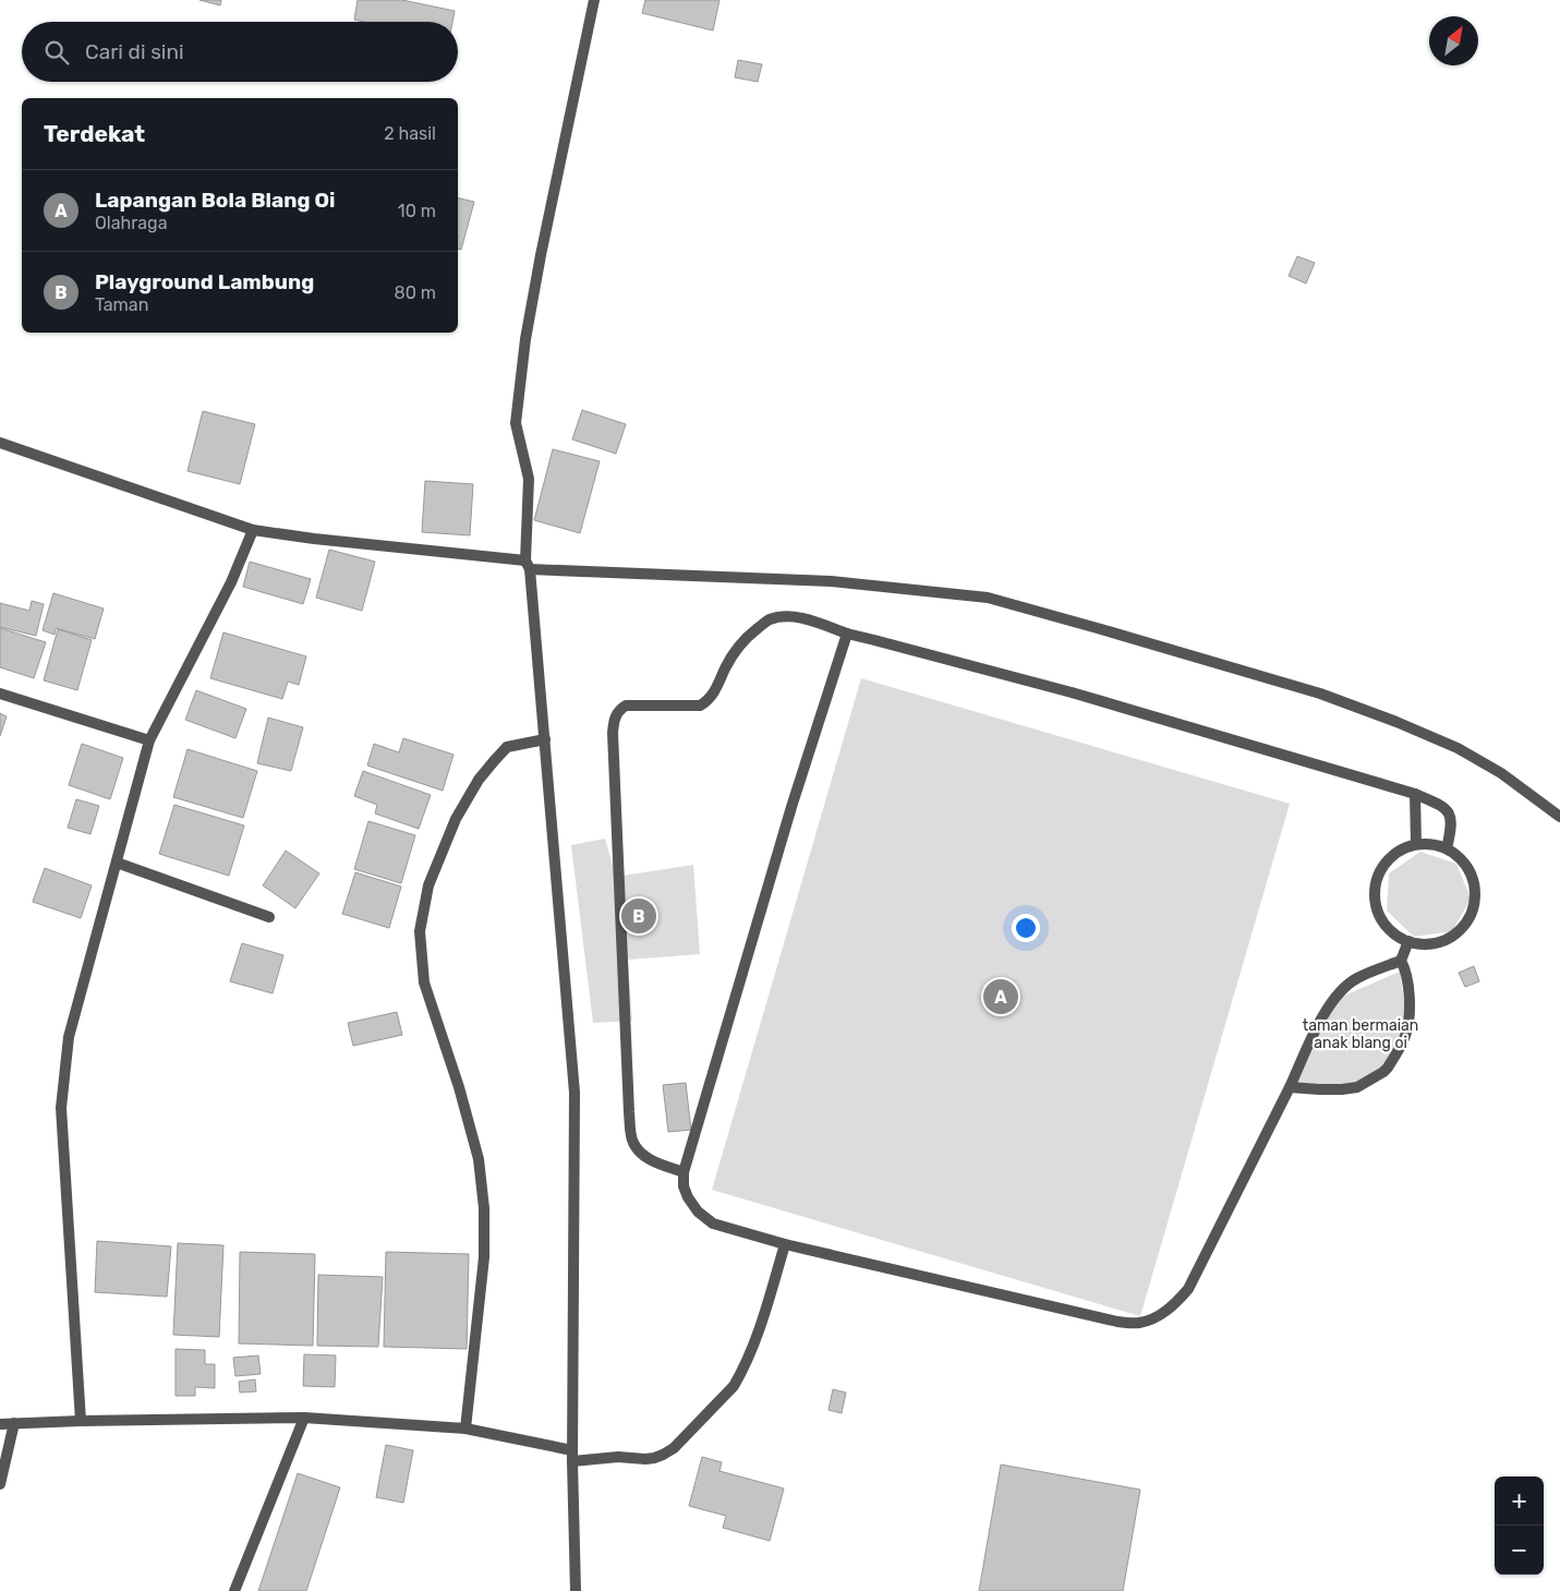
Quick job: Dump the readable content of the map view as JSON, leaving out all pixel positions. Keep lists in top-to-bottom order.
{
  "parks": ["taman bermaian anak blang oi"],
  "north": "top right",
  "page": {
    "search": "Cari di sini",
    "heading": ["Terdekat", "2 hasil"],
    "list": [
      {
        "mark": "A",
        "name": "Lapangan Bola Blang Oi",
        "note": "Olahraga",
        "value": "10 m"
      },
      {
        "mark": "B",
        "name": "Playground Lambung",
        "note": "Taman",
        "value": "80 m"
      }
    ],
    "pins": ["B", "A"],
    "map_buttons": ["+", "−"]
  }
}
